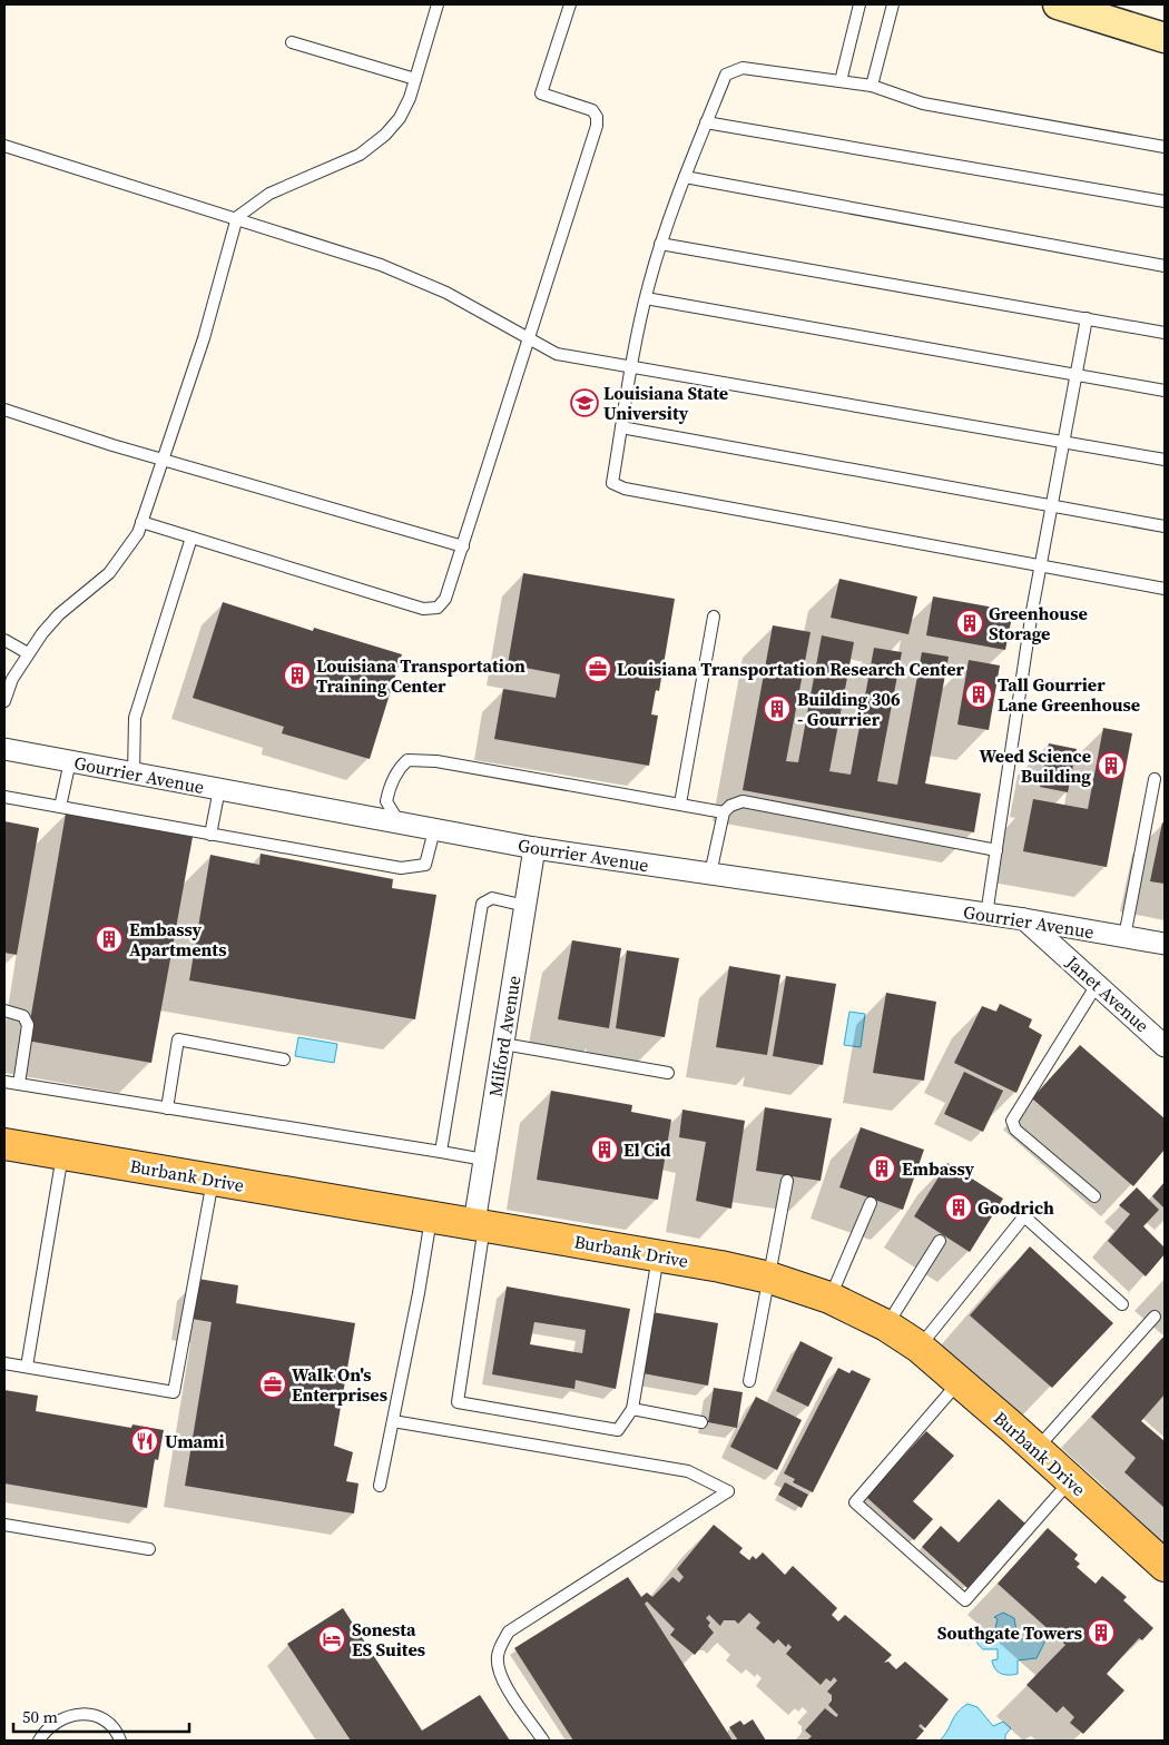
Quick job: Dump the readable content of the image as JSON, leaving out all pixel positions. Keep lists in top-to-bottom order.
{
  "streets": {
    "main road": ["Burbank Drive"],
    "street": ["Gourrier Avenue", "Janet Avenue", "Milford Avenue"]
  },
  "crossings": [
    ["Gourrier Avenue", "Janet Avenue"],
    ["Gourrier Avenue", "Milford Avenue"],
    ["Milford Avenue", "Burbank Drive"]
  ],
  "places": {
    "school or university": ["Louisiana State University"],
    "building": [
      "Greenhouse Storage",
      "Louisiana Transportation Training Center",
      "Tall Gourrier Lane Greenhouse",
      "Building 306 - Gourrier",
      "Weed Science Building",
      "Embassy Apartments",
      "El Cid",
      "Embassy",
      "Goodrich",
      "Southgate Towers"
    ],
    "office": ["Louisiana Transportation Research Center", "Walk On's Enterprises"],
    "restaurant": ["Umami"],
    "hotel": ["Sonesta ES Suites"]
  },
  "scale_bar": "50 m"
}
